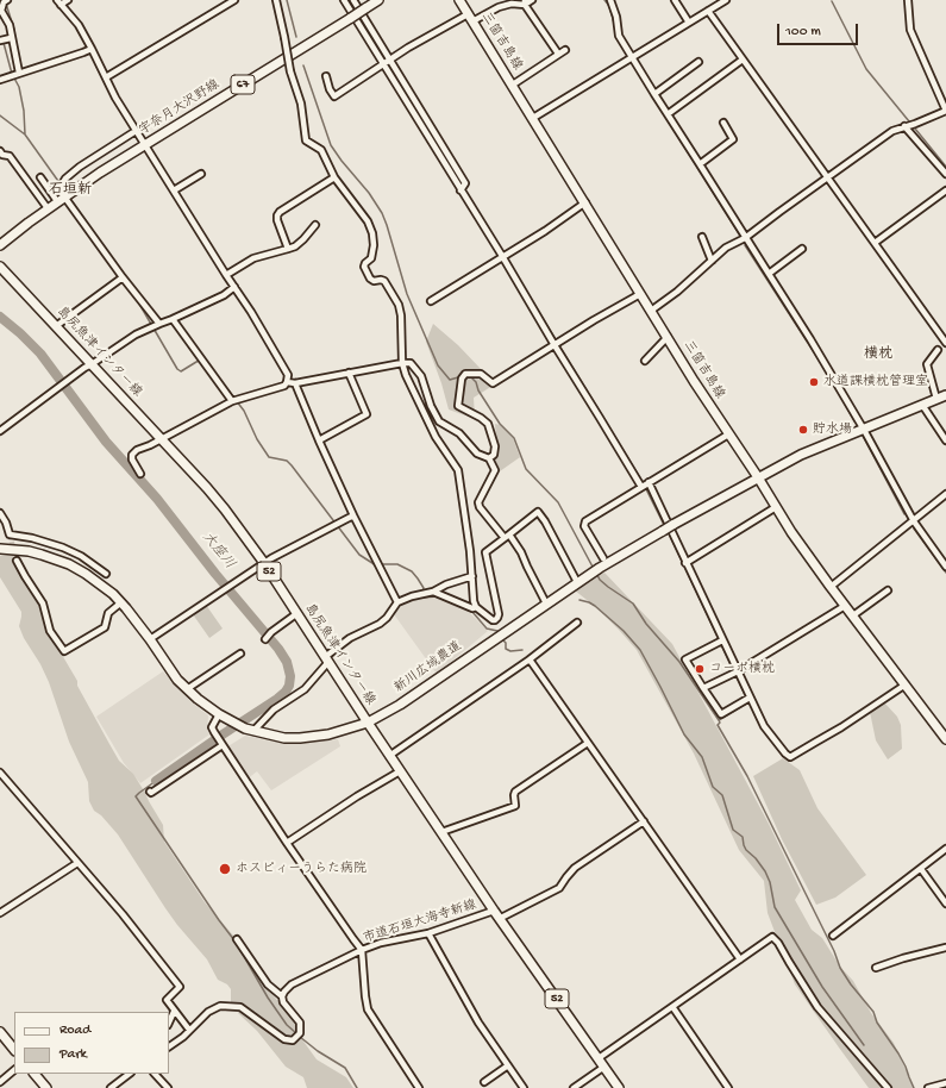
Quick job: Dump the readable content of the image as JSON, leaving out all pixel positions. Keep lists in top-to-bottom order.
{
  "streets": {
    "main road": [
      "三箇吉島線",
      "67",
      "宇奈月大沢野線",
      "島尻魚津インター線",
      "52",
      "新川広域農道"
    ],
    "street": ["市道石垣大海寺新線"]
  },
  "crossings": [
    ["三箇吉島線", "新川広域農道"],
    ["島尻魚津インター線", "新川広域農道"],
    ["島尻魚津インター線", "市道石垣大海寺新線"]
  ],
  "districts": ["石垣新", "横枕"],
  "water": ["大座川"],
  "places": [
    "水道課横枕管理室",
    "貯水場",
    "コーポ横枕",
    "ホスピィーうらた病院"
  ],
  "legend": ["Road", "Park"],
  "scale_bar": "100 m"
}
